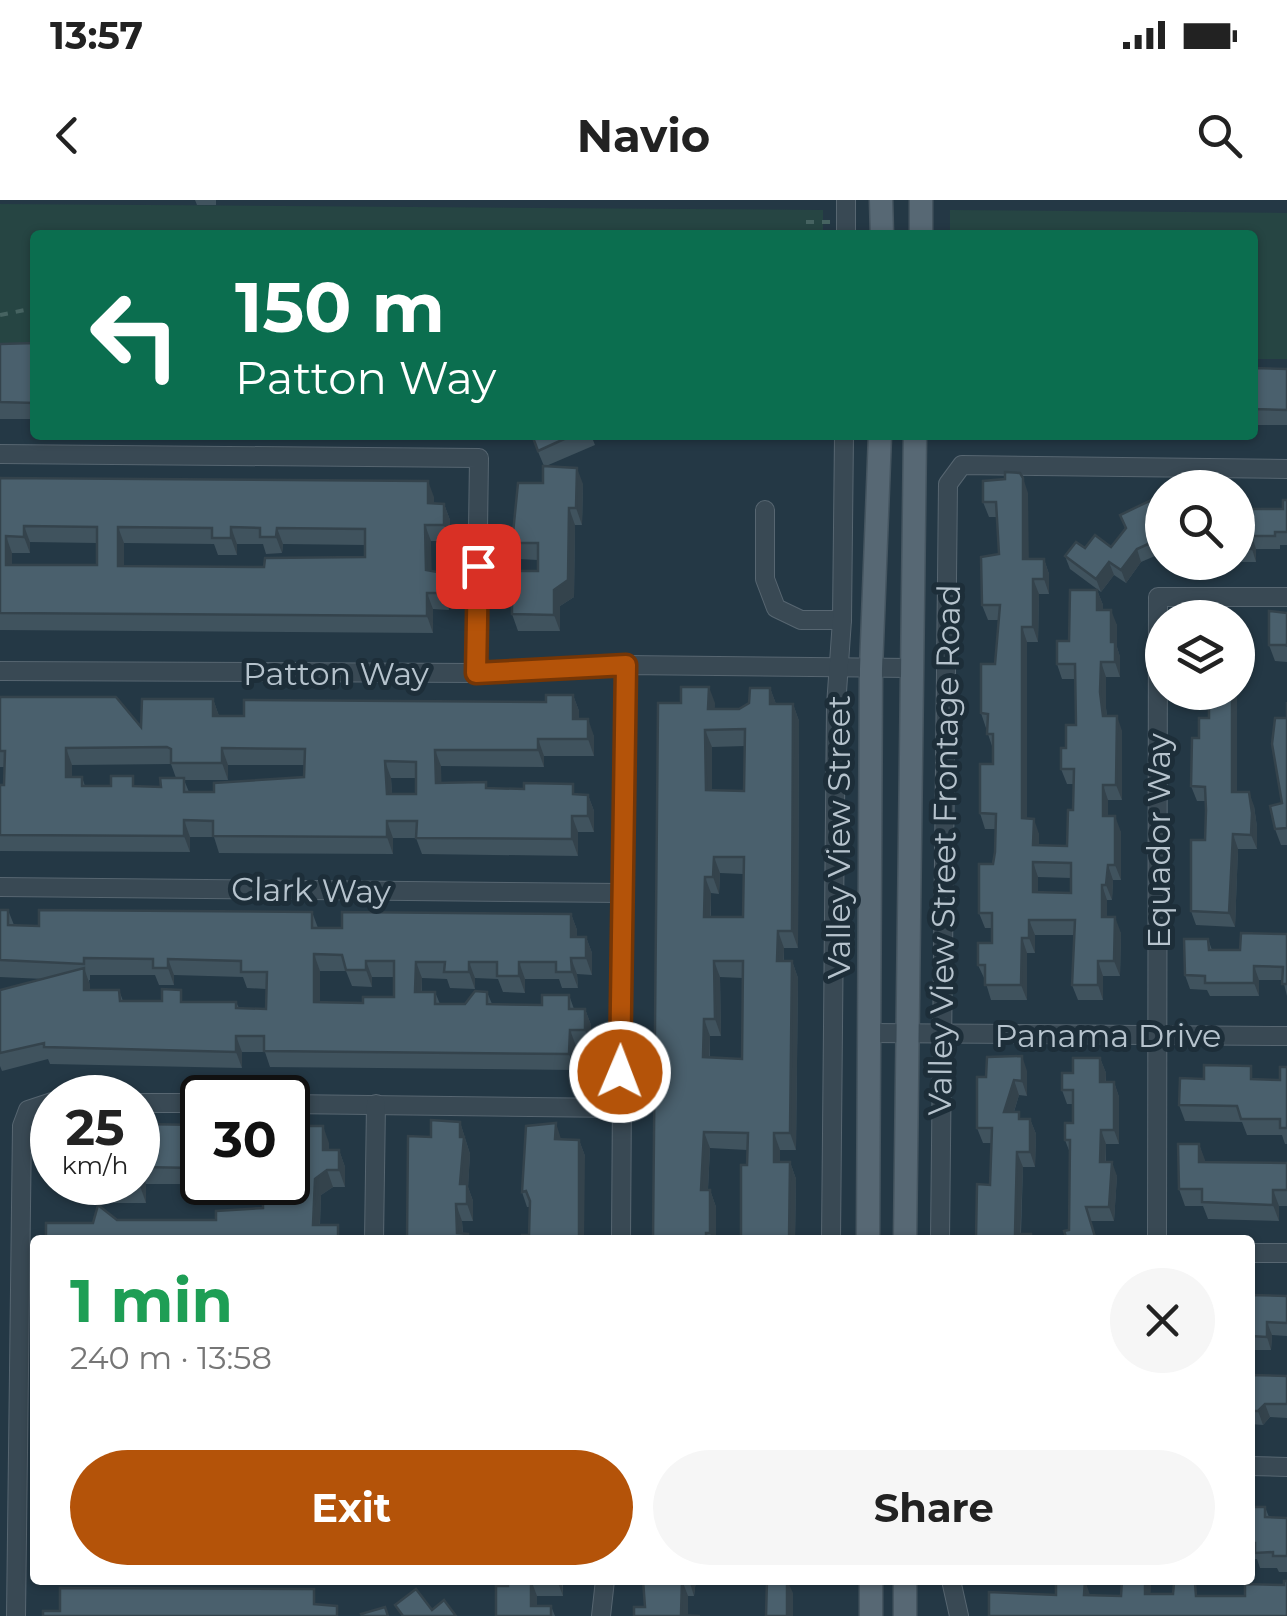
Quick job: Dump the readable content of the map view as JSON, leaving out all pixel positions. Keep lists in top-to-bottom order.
{
  "streets": {
    "main road": ["Valley View Street"],
    "street": [
      "Patton Way",
      "Equador Way",
      "Valley View Street Frontage Road",
      "Clark Way",
      "Panama Drive"
    ]
  },
  "crossings": [
    ["Patton Way", "Valley View Street"],
    ["Valley View Street", "Panama Drive"],
    ["Equador Way", "Panama Drive"],
    ["Valley View Street Frontage Road", "Panama Drive"]
  ],
  "page": {
    "status": "13:57",
    "header": "Navio",
    "turn": ["150 m", "Patton Way"],
    "speed": "25 km/h",
    "limit": "30",
    "heading": ["1 min", "240 m · 13:58"],
    "buttons": ["Exit", "Share"]
  }
}
